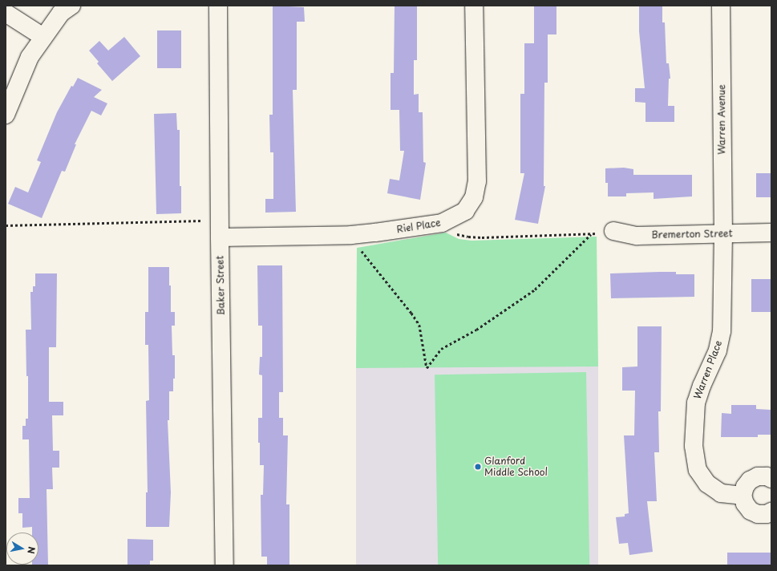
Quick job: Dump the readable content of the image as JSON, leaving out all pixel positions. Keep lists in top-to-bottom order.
{
  "streets": {
    "street": [
      "Warren Avenue",
      "Riel Place",
      "Bremerton Street",
      "Baker Street",
      "Warren Place"
    ]
  },
  "crossings": [
    ["Warren Avenue", "Bremerton Street"],
    ["Warren Avenue", "Warren Place"],
    ["Riel Place", "Baker Street"],
    ["Bremerton Street", "Warren Place"]
  ],
  "places": ["Glanford Middle School"],
  "north": "right"
}
